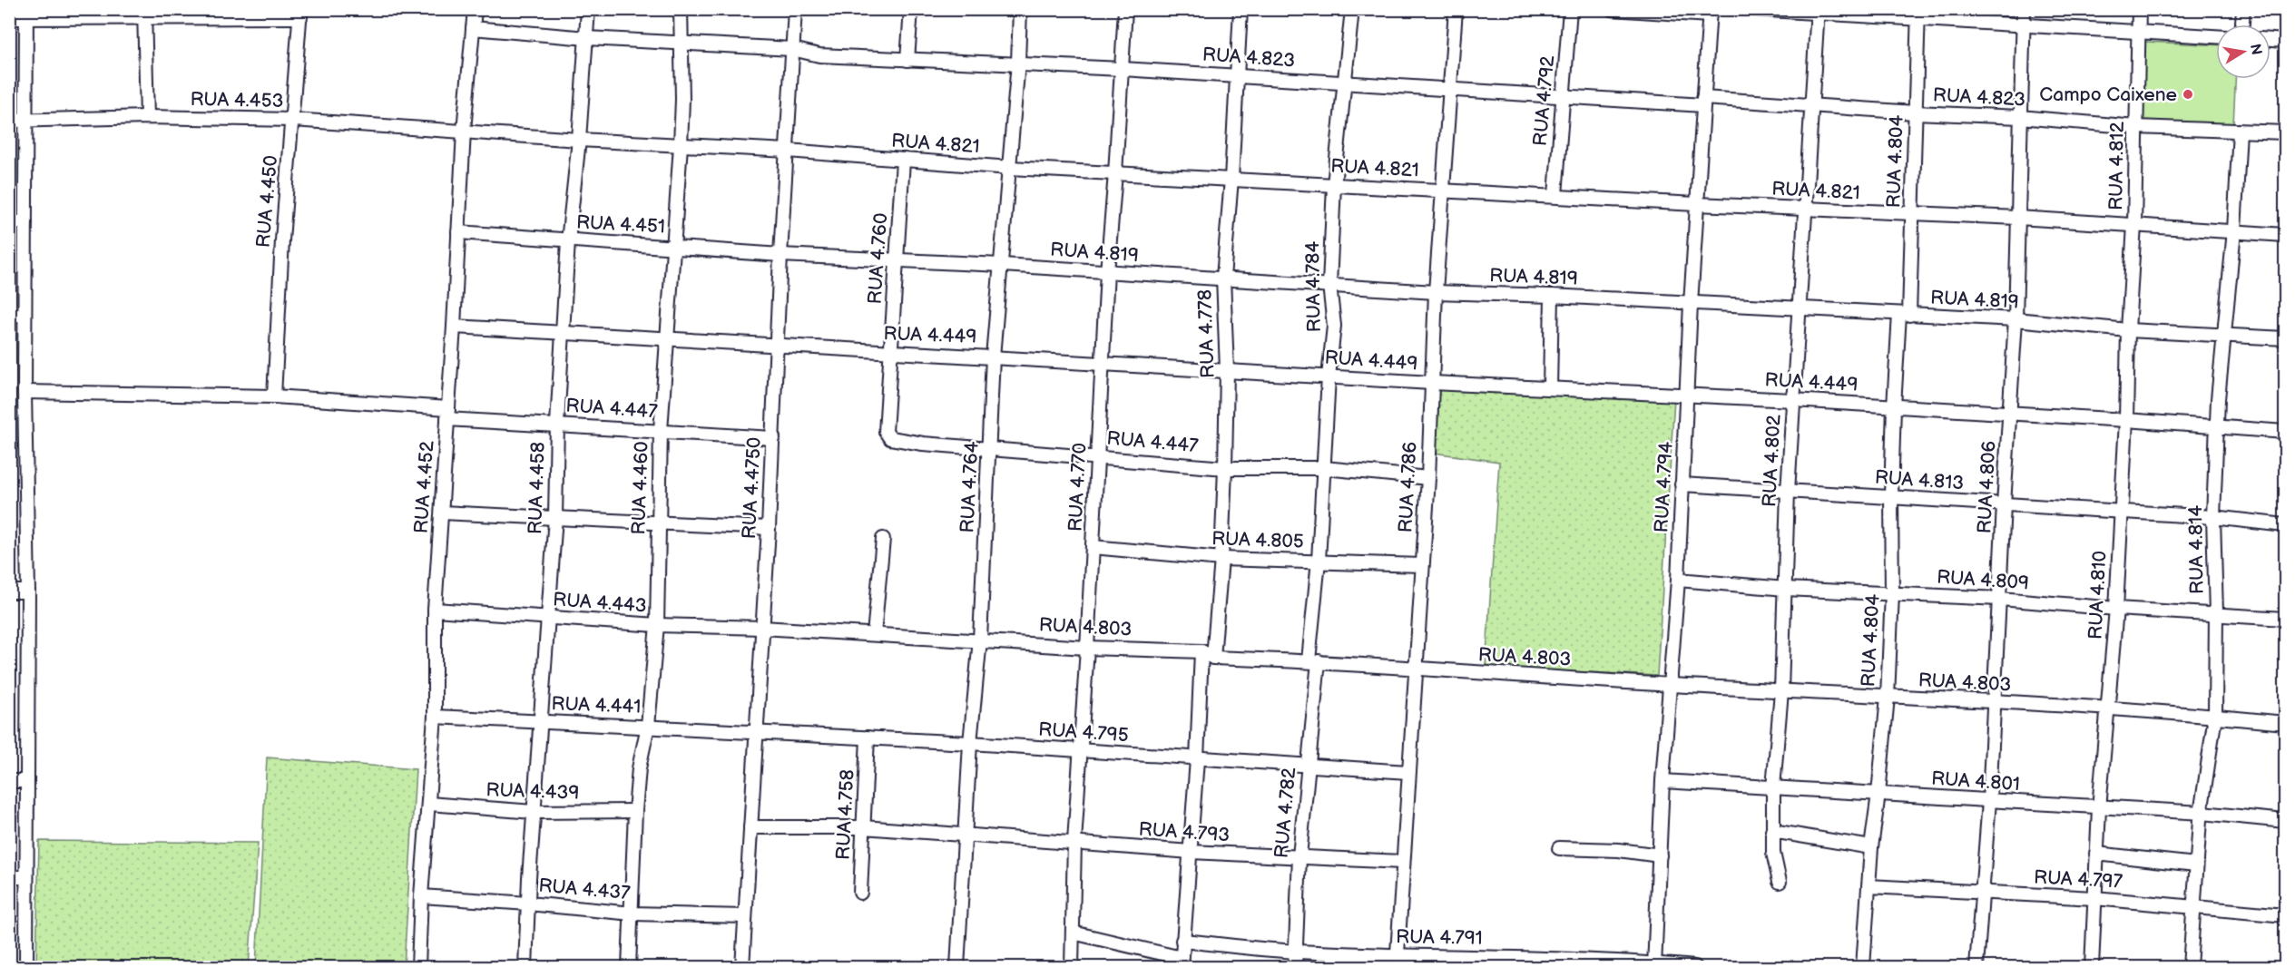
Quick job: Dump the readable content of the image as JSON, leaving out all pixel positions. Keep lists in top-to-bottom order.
{
  "streets": {
    "street": [
      "RUA 4.823",
      "RUA 4.453",
      "RUA 4.792",
      "RUA 4.821",
      "RUA 4.804",
      "RUA 4.812",
      "RUA 4.450",
      "RUA 4.451",
      "RUA 4.819",
      "RUA 4.760",
      "RUA 4.784",
      "RUA 4.778",
      "RUA 4.449",
      "RUA 4.447",
      "RUA 4.802",
      "RUA 4.813",
      "RUA 4.452",
      "RUA 4.764",
      "RUA 4.770",
      "RUA 4.786",
      "RUA 4.794",
      "RUA 4.806",
      "RUA 4.458",
      "RUA 4.460",
      "RUA 4.4750",
      "RUA 4.805",
      "RUA 4.814",
      "RUA 4.809",
      "RUA 4.810",
      "RUA 4.443",
      "RUA 4.803",
      "RUA 4.441",
      "RUA 4.795",
      "RUA 4.801",
      "RUA 4.439",
      "RUA 4.782",
      "RUA 4.758",
      "RUA 4.793",
      "RUA 4.797",
      "RUA 4.437",
      "RUA 4.791"
    ]
  },
  "crossings": [
    ["RUA 4.823", "RUA 4.792"],
    ["RUA 4.823", "RUA 4.804"],
    ["RUA 4.823", "RUA 4.812"],
    ["RUA 4.823", "RUA 4.784"],
    ["RUA 4.823", "RUA 4.778"],
    ["RUA 4.823", "RUA 4.802"],
    ["RUA 4.823", "RUA 4.452"],
    ["RUA 4.823", "RUA 4.764"],
    ["RUA 4.823", "RUA 4.770"],
    ["RUA 4.823", "RUA 4.786"],
    ["RUA 4.823", "RUA 4.794"],
    ["RUA 4.823", "RUA 4.806"],
    ["RUA 4.823", "RUA 4.458"],
    ["RUA 4.823", "RUA 4.460"],
    ["RUA 4.823", "RUA 4.4750"],
    ["RUA 4.823", "RUA 4.814"],
    ["RUA 4.453", "RUA 4.821"],
    ["RUA 4.453", "RUA 4.450"],
    ["RUA 4.453", "RUA 4.452"],
    ["RUA 4.792", "RUA 4.821"],
    ["RUA 4.821", "RUA 4.804"],
    ["RUA 4.821", "RUA 4.812"],
    ["RUA 4.821", "RUA 4.760"],
    ["RUA 4.821", "RUA 4.784"],
    ["RUA 4.821", "RUA 4.778"],
    ["RUA 4.821", "RUA 4.802"],
    ["RUA 4.821", "RUA 4.452"],
    ["RUA 4.821", "RUA 4.764"],
    ["RUA 4.821", "RUA 4.770"],
    ["RUA 4.821", "RUA 4.786"],
    ["RUA 4.821", "RUA 4.794"],
    ["RUA 4.821", "RUA 4.806"],
    ["RUA 4.821", "RUA 4.458"],
    ["RUA 4.821", "RUA 4.460"],
    ["RUA 4.821", "RUA 4.4750"],
    ["RUA 4.821", "RUA 4.814"],
    ["RUA 4.821", "RUA 4.810"],
    ["RUA 4.804", "RUA 4.819"],
    ["RUA 4.804", "RUA 4.449"],
    ["RUA 4.804", "RUA 4.813"],
    ["RUA 4.804", "RUA 4.809"],
    ["RUA 4.804", "RUA 4.803"],
    ["RUA 4.804", "RUA 4.801"],
    ["RUA 4.804", "RUA 4.797"],
    ["RUA 4.812", "RUA 4.810"],
    ["RUA 4.450", "RUA 4.447"],
    ["RUA 4.451", "RUA 4.819"],
    ["RUA 4.451", "RUA 4.452"],
    ["RUA 4.451", "RUA 4.458"],
    ["RUA 4.451", "RUA 4.460"],
    ["RUA 4.451", "RUA 4.4750"],
    ["RUA 4.819", "RUA 4.760"],
    ["RUA 4.819", "RUA 4.784"],
    ["RUA 4.819", "RUA 4.778"],
    ["RUA 4.819", "RUA 4.802"],
    ["RUA 4.819", "RUA 4.764"],
    ["RUA 4.819", "RUA 4.770"],
    ["RUA 4.819", "RUA 4.786"],
    ["RUA 4.819", "RUA 4.794"],
    ["RUA 4.819", "RUA 4.806"],
    ["RUA 4.819", "RUA 4.4750"],
    ["RUA 4.819", "RUA 4.814"],
    ["RUA 4.819", "RUA 4.810"],
    ["RUA 4.760", "RUA 4.449"],
    ["RUA 4.760", "RUA 4.447"],
    ["RUA 4.784", "RUA 4.449"],
    ["RUA 4.784", "RUA 4.447"],
    ["RUA 4.784", "RUA 4.805"],
    ["RUA 4.784", "RUA 4.803"],
    ["RUA 4.784", "RUA 4.782"],
    ["RUA 4.778", "RUA 4.449"],
    ["RUA 4.778", "RUA 4.447"],
    ["RUA 4.778", "RUA 4.805"],
    ["RUA 4.778", "RUA 4.803"],
    ["RUA 4.449", "RUA 4.802"],
    ["RUA 4.449", "RUA 4.452"],
    ["RUA 4.449", "RUA 4.764"],
    ["RUA 4.449", "RUA 4.770"],
    ["RUA 4.449", "RUA 4.786"],
    ["RUA 4.449", "RUA 4.794"],
    ["RUA 4.449", "RUA 4.806"],
    ["RUA 4.449", "RUA 4.458"],
    ["RUA 4.449", "RUA 4.460"],
    ["RUA 4.449", "RUA 4.4750"],
    ["RUA 4.449", "RUA 4.814"],
    ["RUA 4.449", "RUA 4.810"],
    ["RUA 4.447", "RUA 4.452"],
    ["RUA 4.447", "RUA 4.764"],
    ["RUA 4.447", "RUA 4.770"],
    ["RUA 4.447", "RUA 4.786"],
    ["RUA 4.447", "RUA 4.458"],
    ["RUA 4.447", "RUA 4.460"],
    ["RUA 4.447", "RUA 4.4750"],
    ["RUA 4.802", "RUA 4.813"],
    ["RUA 4.802", "RUA 4.809"],
    ["RUA 4.802", "RUA 4.803"],
    ["RUA 4.802", "RUA 4.801"],
    ["RUA 4.813", "RUA 4.794"],
    ["RUA 4.813", "RUA 4.806"],
    ["RUA 4.813", "RUA 4.814"],
    ["RUA 4.813", "RUA 4.810"],
    ["RUA 4.452", "RUA 4.443"],
    ["RUA 4.452", "RUA 4.441"],
    ["RUA 4.452", "RUA 4.439"],
    ["RUA 4.452", "RUA 4.437"],
    ["RUA 4.764", "RUA 4.803"],
    ["RUA 4.764", "RUA 4.795"],
    ["RUA 4.764", "RUA 4.793"],
    ["RUA 4.770", "RUA 4.805"],
    ["RUA 4.770", "RUA 4.803"],
    ["RUA 4.770", "RUA 4.795"],
    ["RUA 4.770", "RUA 4.793"],
    ["RUA 4.786", "RUA 4.805"],
    ["RUA 4.786", "RUA 4.803"],
    ["RUA 4.786", "RUA 4.795"],
    ["RUA 4.786", "RUA 4.793"],
    ["RUA 4.786", "RUA 4.791"],
    ["RUA 4.794", "RUA 4.809"],
    ["RUA 4.794", "RUA 4.803"],
    ["RUA 4.794", "RUA 4.801"],
    ["RUA 4.794", "RUA 4.791"],
    ["RUA 4.806", "RUA 4.809"],
    ["RUA 4.806", "RUA 4.803"],
    ["RUA 4.806", "RUA 4.801"],
    ["RUA 4.806", "RUA 4.797"],
    ["RUA 4.458", "RUA 4.443"],
    ["RUA 4.458", "RUA 4.441"],
    ["RUA 4.458", "RUA 4.439"],
    ["RUA 4.458", "RUA 4.437"],
    ["RUA 4.460", "RUA 4.443"],
    ["RUA 4.460", "RUA 4.441"],
    ["RUA 4.460", "RUA 4.439"],
    ["RUA 4.460", "RUA 4.437"],
    ["RUA 4.4750", "RUA 4.443"],
    ["RUA 4.4750", "RUA 4.803"],
    ["RUA 4.4750", "RUA 4.441"],
    ["RUA 4.4750", "RUA 4.795"],
    ["RUA 4.4750", "RUA 4.793"],
    ["RUA 4.4750", "RUA 4.437"],
    ["RUA 4.814", "RUA 4.809"],
    ["RUA 4.814", "RUA 4.803"],
    ["RUA 4.814", "RUA 4.801"],
    ["RUA 4.814", "RUA 4.797"],
    ["RUA 4.809", "RUA 4.810"],
    ["RUA 4.810", "RUA 4.803"],
    ["RUA 4.810", "RUA 4.801"],
    ["RUA 4.810", "RUA 4.797"],
    ["RUA 4.443", "RUA 4.803"],
    ["RUA 4.803", "RUA 4.782"],
    ["RUA 4.441", "RUA 4.795"],
    ["RUA 4.795", "RUA 4.782"],
    ["RUA 4.795", "RUA 4.758"],
    ["RUA 4.782", "RUA 4.793"],
    ["RUA 4.782", "RUA 4.791"],
    ["RUA 4.758", "RUA 4.793"]
  ],
  "places": ["Campo Caixene"],
  "north": "right"
}
